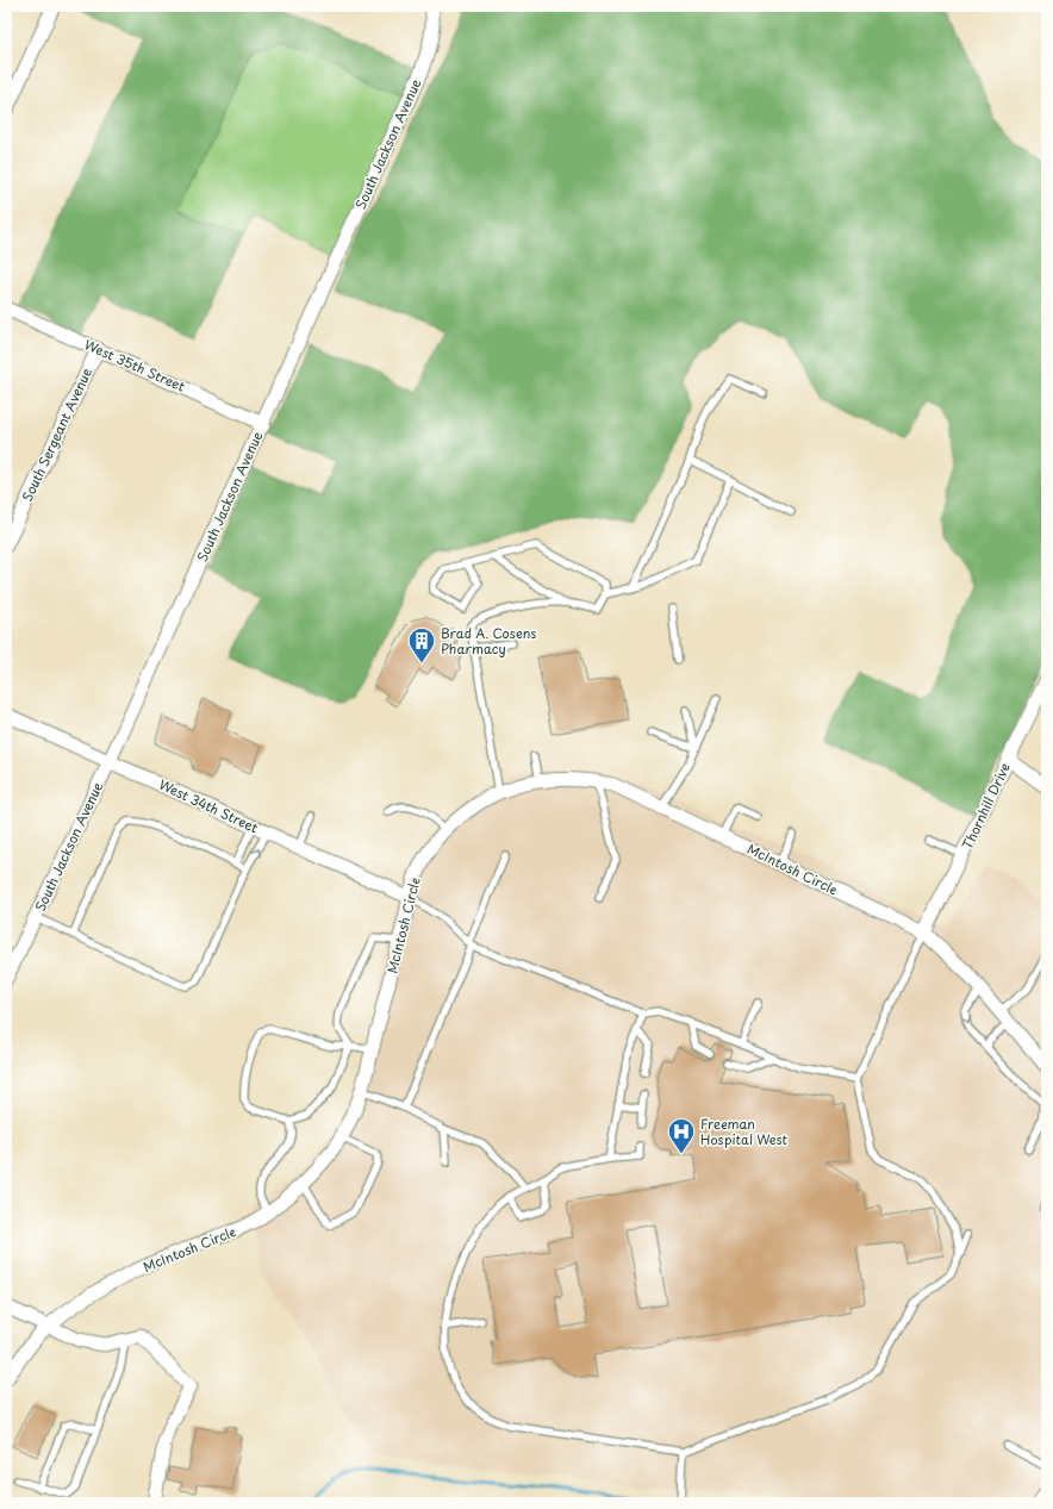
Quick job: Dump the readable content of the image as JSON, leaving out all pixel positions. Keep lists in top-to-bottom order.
{
  "streets": {
    "street": [
      "South Jackson Avenue",
      "West 35th Street",
      "South Sergeant Avenue",
      "West 34th Street",
      "Thornhill Drive",
      "McIntosh Circle"
    ]
  },
  "crossings": [
    ["South Jackson Avenue", "West 35th Street"],
    ["South Jackson Avenue", "West 34th Street"],
    ["West 35th Street", "South Sergeant Avenue"],
    ["West 34th Street", "McIntosh Circle"],
    ["Thornhill Drive", "McIntosh Circle"]
  ],
  "places": {
    "building": ["Brad A. Cosens Pharmacy"],
    "hospital": ["Freeman Hospital West"]
  }
}
